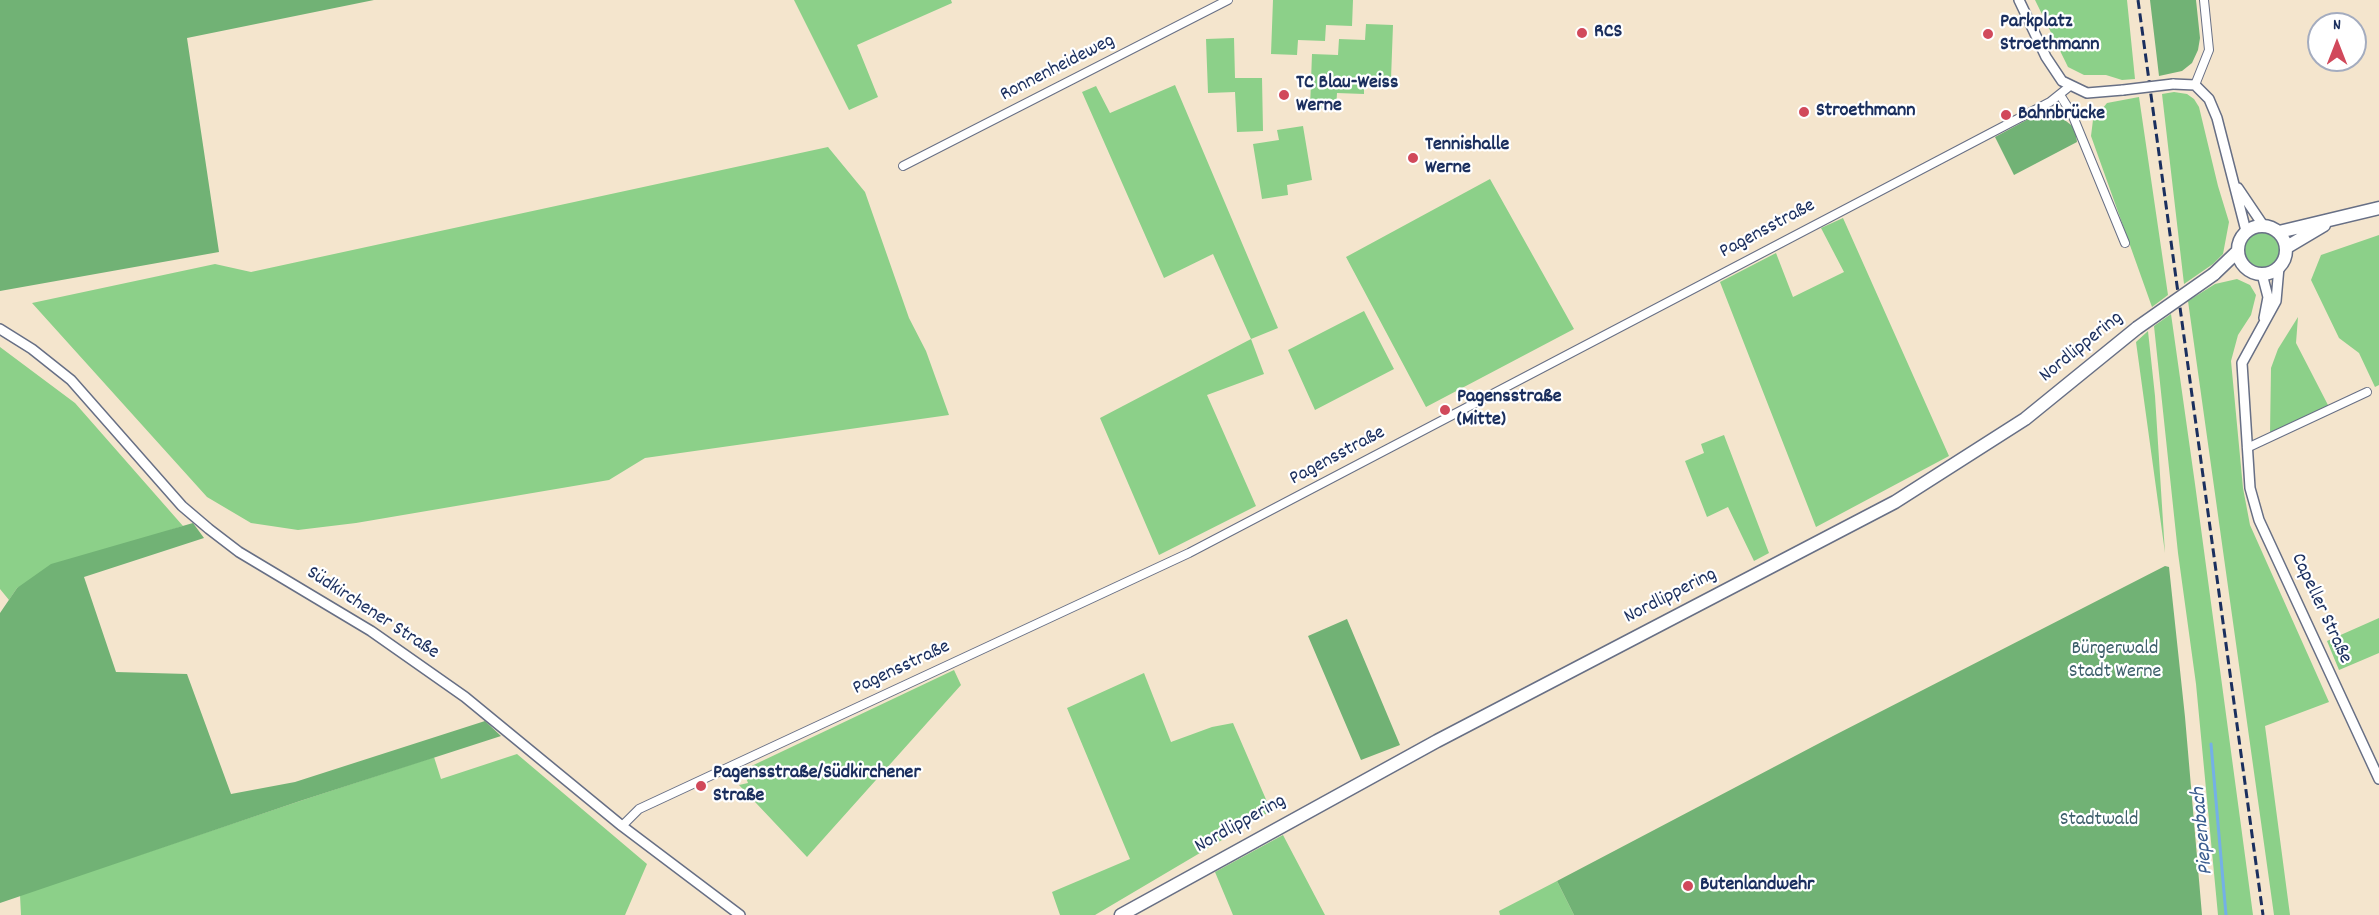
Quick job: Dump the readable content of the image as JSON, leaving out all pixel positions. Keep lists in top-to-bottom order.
{
  "streets": {
    "main road": ["Nordlippering"],
    "street": [
      "Ronnenheideweg",
      "Pagensstraße",
      "Capeller Straße",
      "Südkirchener Straße"
    ]
  },
  "crossings": [
    ["Pagensstraße", "Südkirchener Straße"],
    ["Nordlippering", "Capeller Straße"]
  ],
  "water": ["Piepenbach"],
  "parks": ["Bürgerwald Stadt Werne", "Stadtwald"],
  "places": [
    "RCS",
    "Parkplatz Stroethmann",
    "TC Blau-Weiss Werne",
    "Stroethmann",
    "Bahnbrücke",
    "Tennishalle Werne",
    "Pagensstraße (Mitte)",
    "Pagensstraße/Südkirchener Straße",
    "Butenlandwehr"
  ],
  "north": "top"
}
